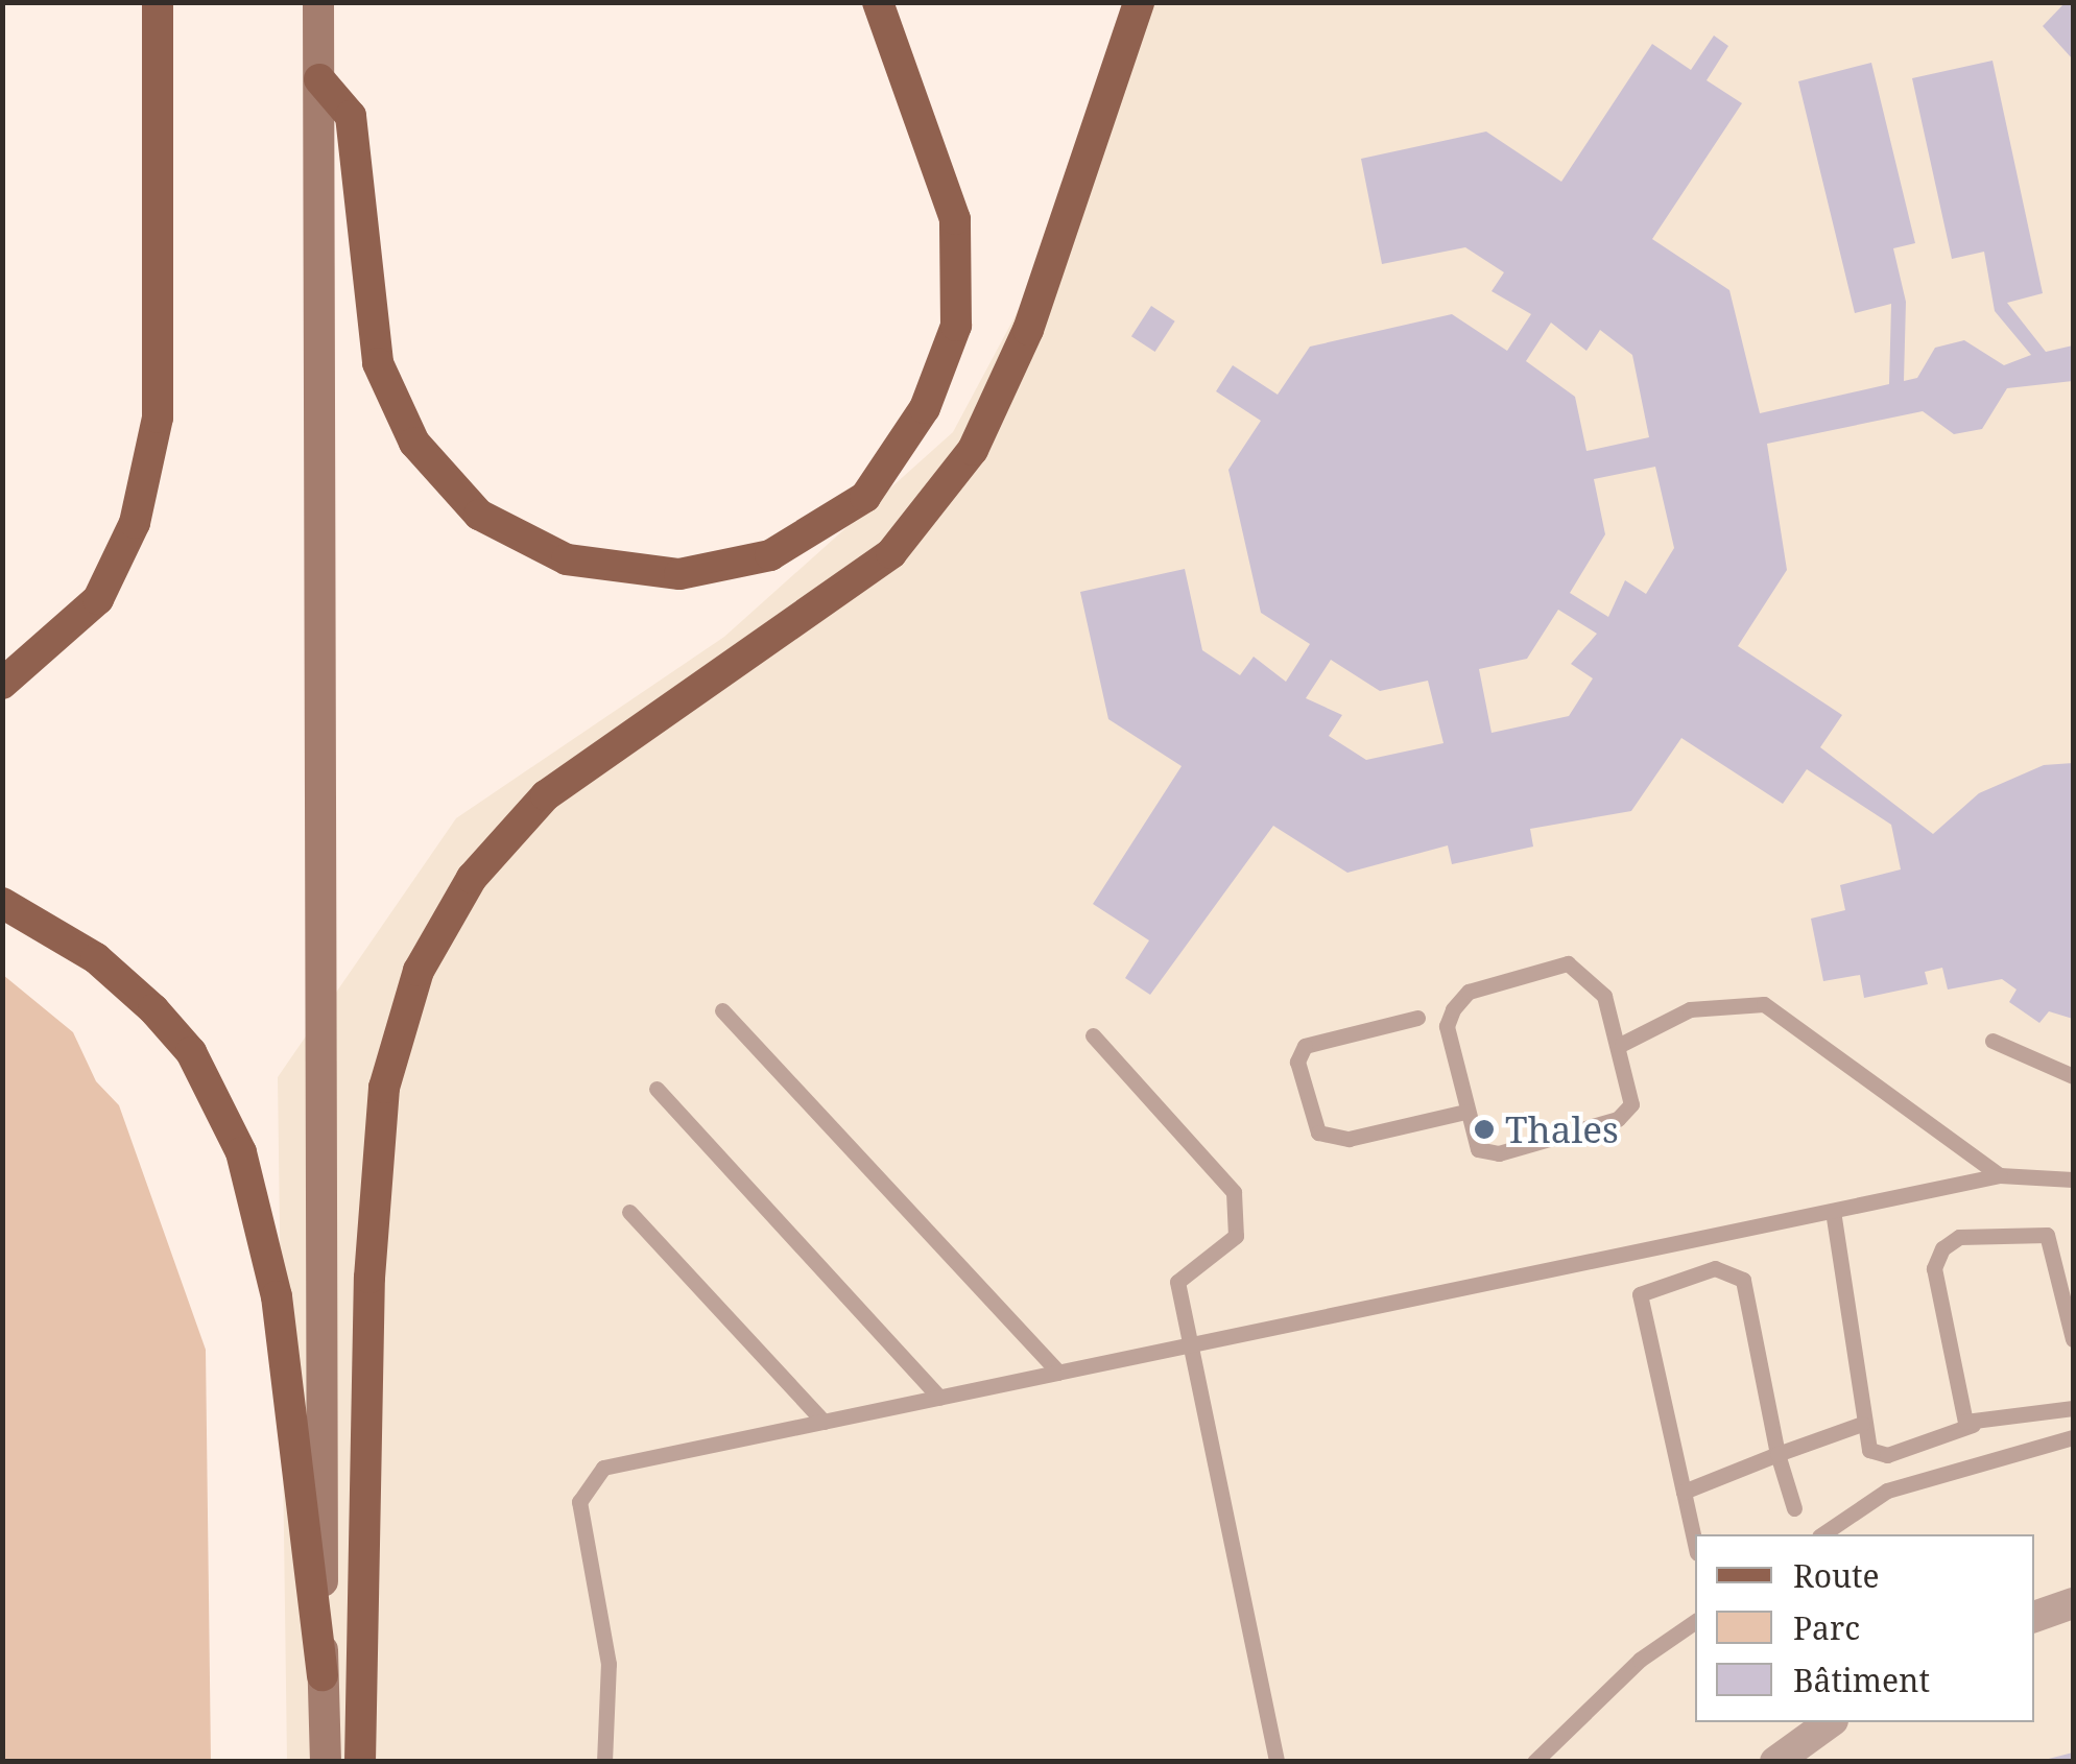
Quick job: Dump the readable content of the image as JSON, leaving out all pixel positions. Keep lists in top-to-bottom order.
{
  "places": ["Thales"],
  "legend": ["Route", "Parc", "Bâtiment"]
}
